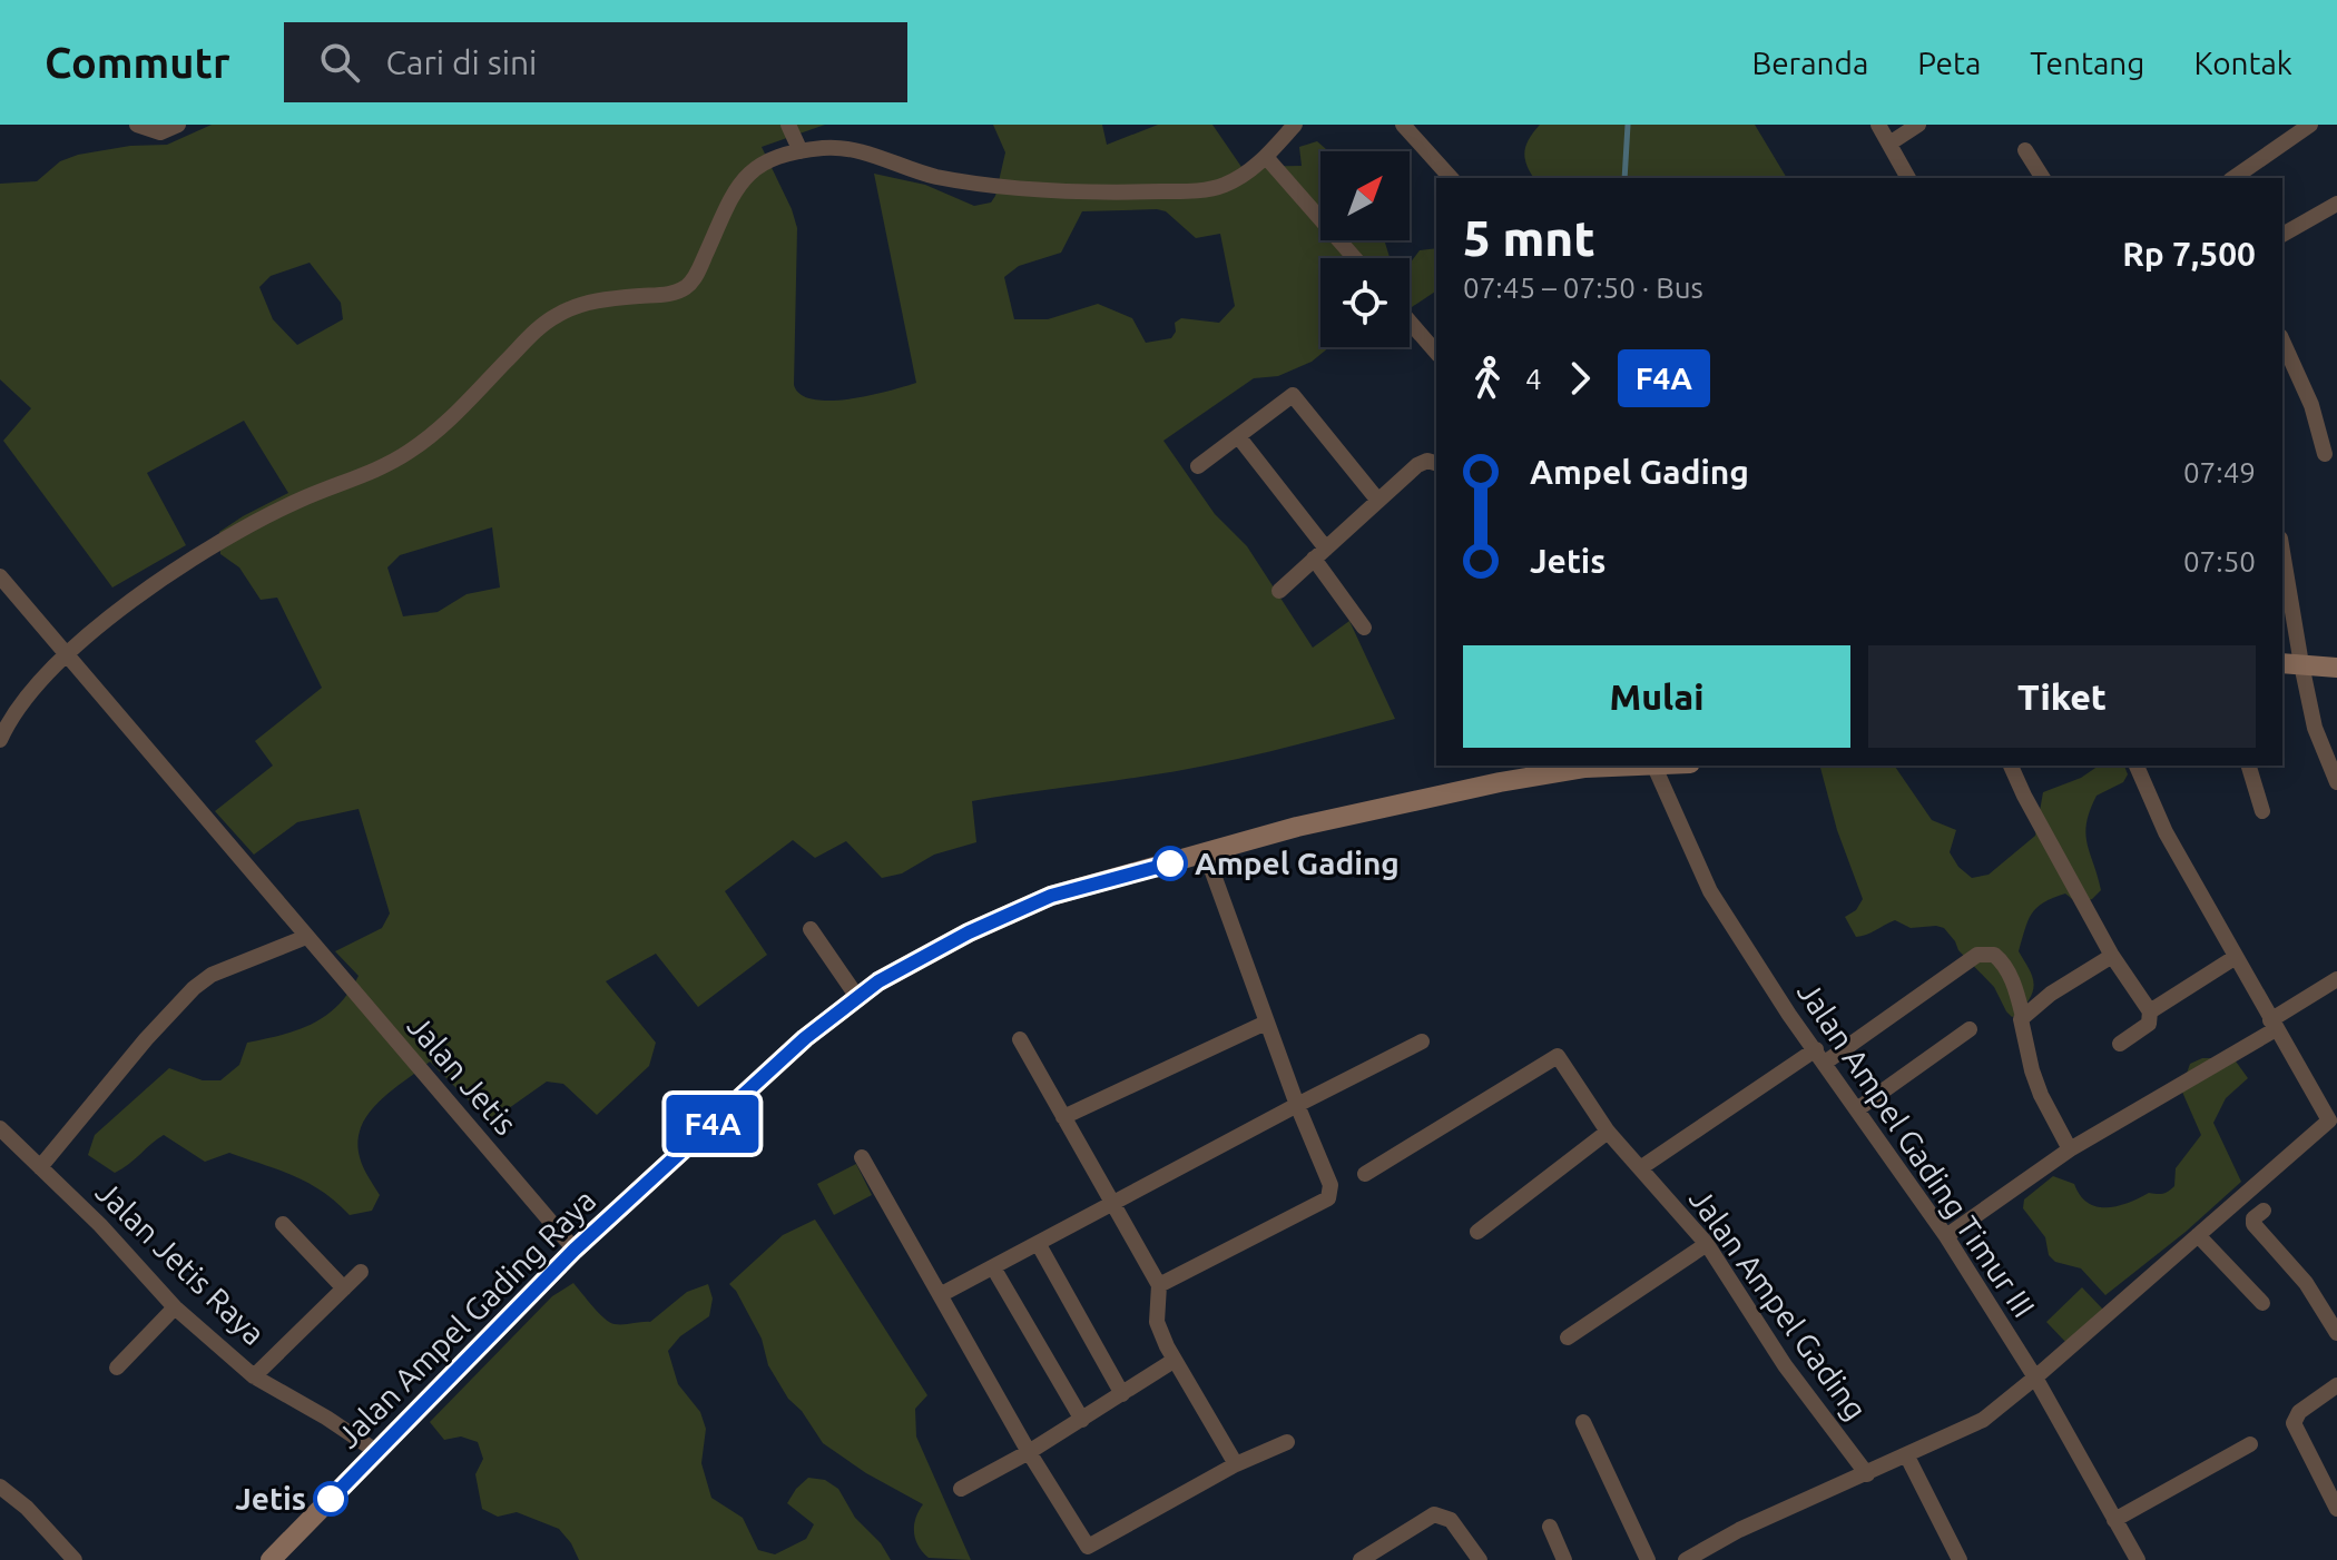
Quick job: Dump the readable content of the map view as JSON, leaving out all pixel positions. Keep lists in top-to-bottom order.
{
  "streets": {
    "main road": ["Jalan Ampel Gading Raya"],
    "street": [
      "Jalan Jetis",
      "Jalan Ampel Gading Timur III",
      "Jalan Jetis Raya",
      "Jalan Ampel Gading"
    ]
  },
  "crossings": [
    ["Jalan Jetis", "Jalan Ampel Gading Raya"],
    ["Jalan Ampel Gading Timur III", "Jalan Ampel Gading Raya"],
    ["Jalan Jetis Raya", "Jalan Ampel Gading Raya"]
  ],
  "places": ["Ampel Gading", "Jetis"],
  "lines": ["bus line F4A"],
  "north": "top right",
  "page": {
    "header": "Commutr",
    "search": "Cari di sini",
    "nav": [
      "Beranda",
      "Peta",
      "Tentang",
      "Kontak"
    ],
    "on_map": "F4A",
    "heading": ["5 mnt", "07:45 – 07:50 · Bus", "Rp 7,500"],
    "legs": ["4", "F4A"],
    "list": [
      {
        "name": "Ampel Gading",
        "value": "07:49"
      },
      {
        "name": "Jetis",
        "value": "07:50"
      }
    ],
    "buttons": ["Mulai", "Tiket"]
  }
}
